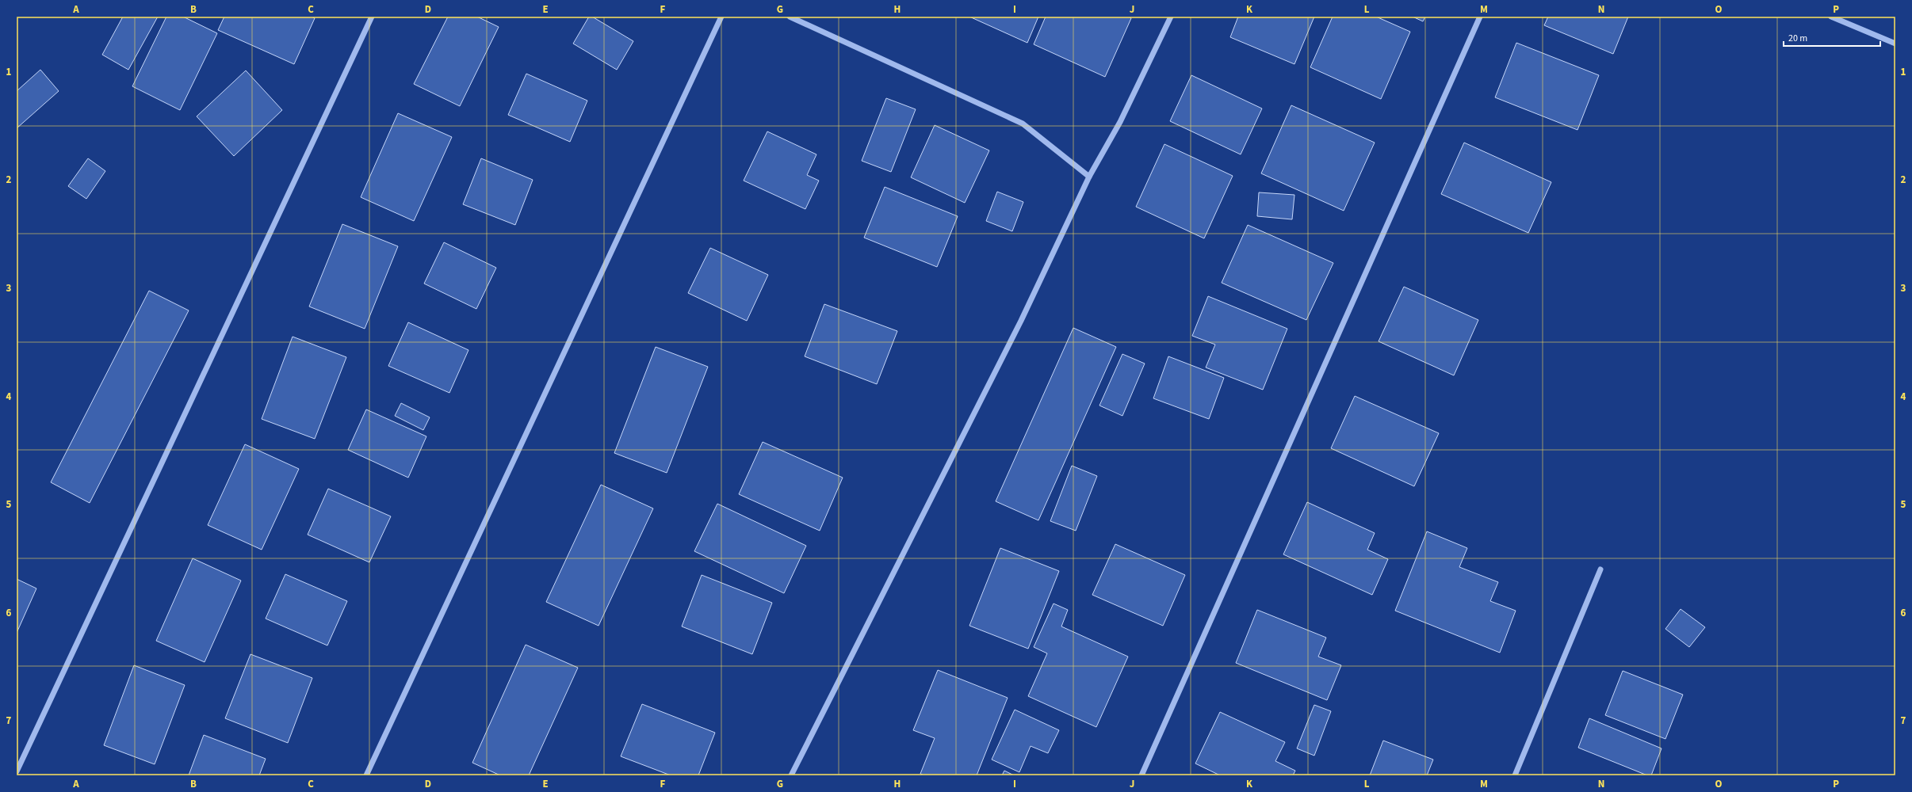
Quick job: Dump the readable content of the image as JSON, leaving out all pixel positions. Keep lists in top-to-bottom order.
{
  "scale_bar": "20 m",
  "grid": {
    "columns": [
      "A",
      "B",
      "C",
      "D",
      "E",
      "F",
      "G",
      "H",
      "I",
      "J",
      "K",
      "L",
      "M",
      "N",
      "O",
      "P"
    ],
    "rows": [
      "1",
      "2",
      "3",
      "4",
      "5",
      "6",
      "7"
    ]
  }
}
